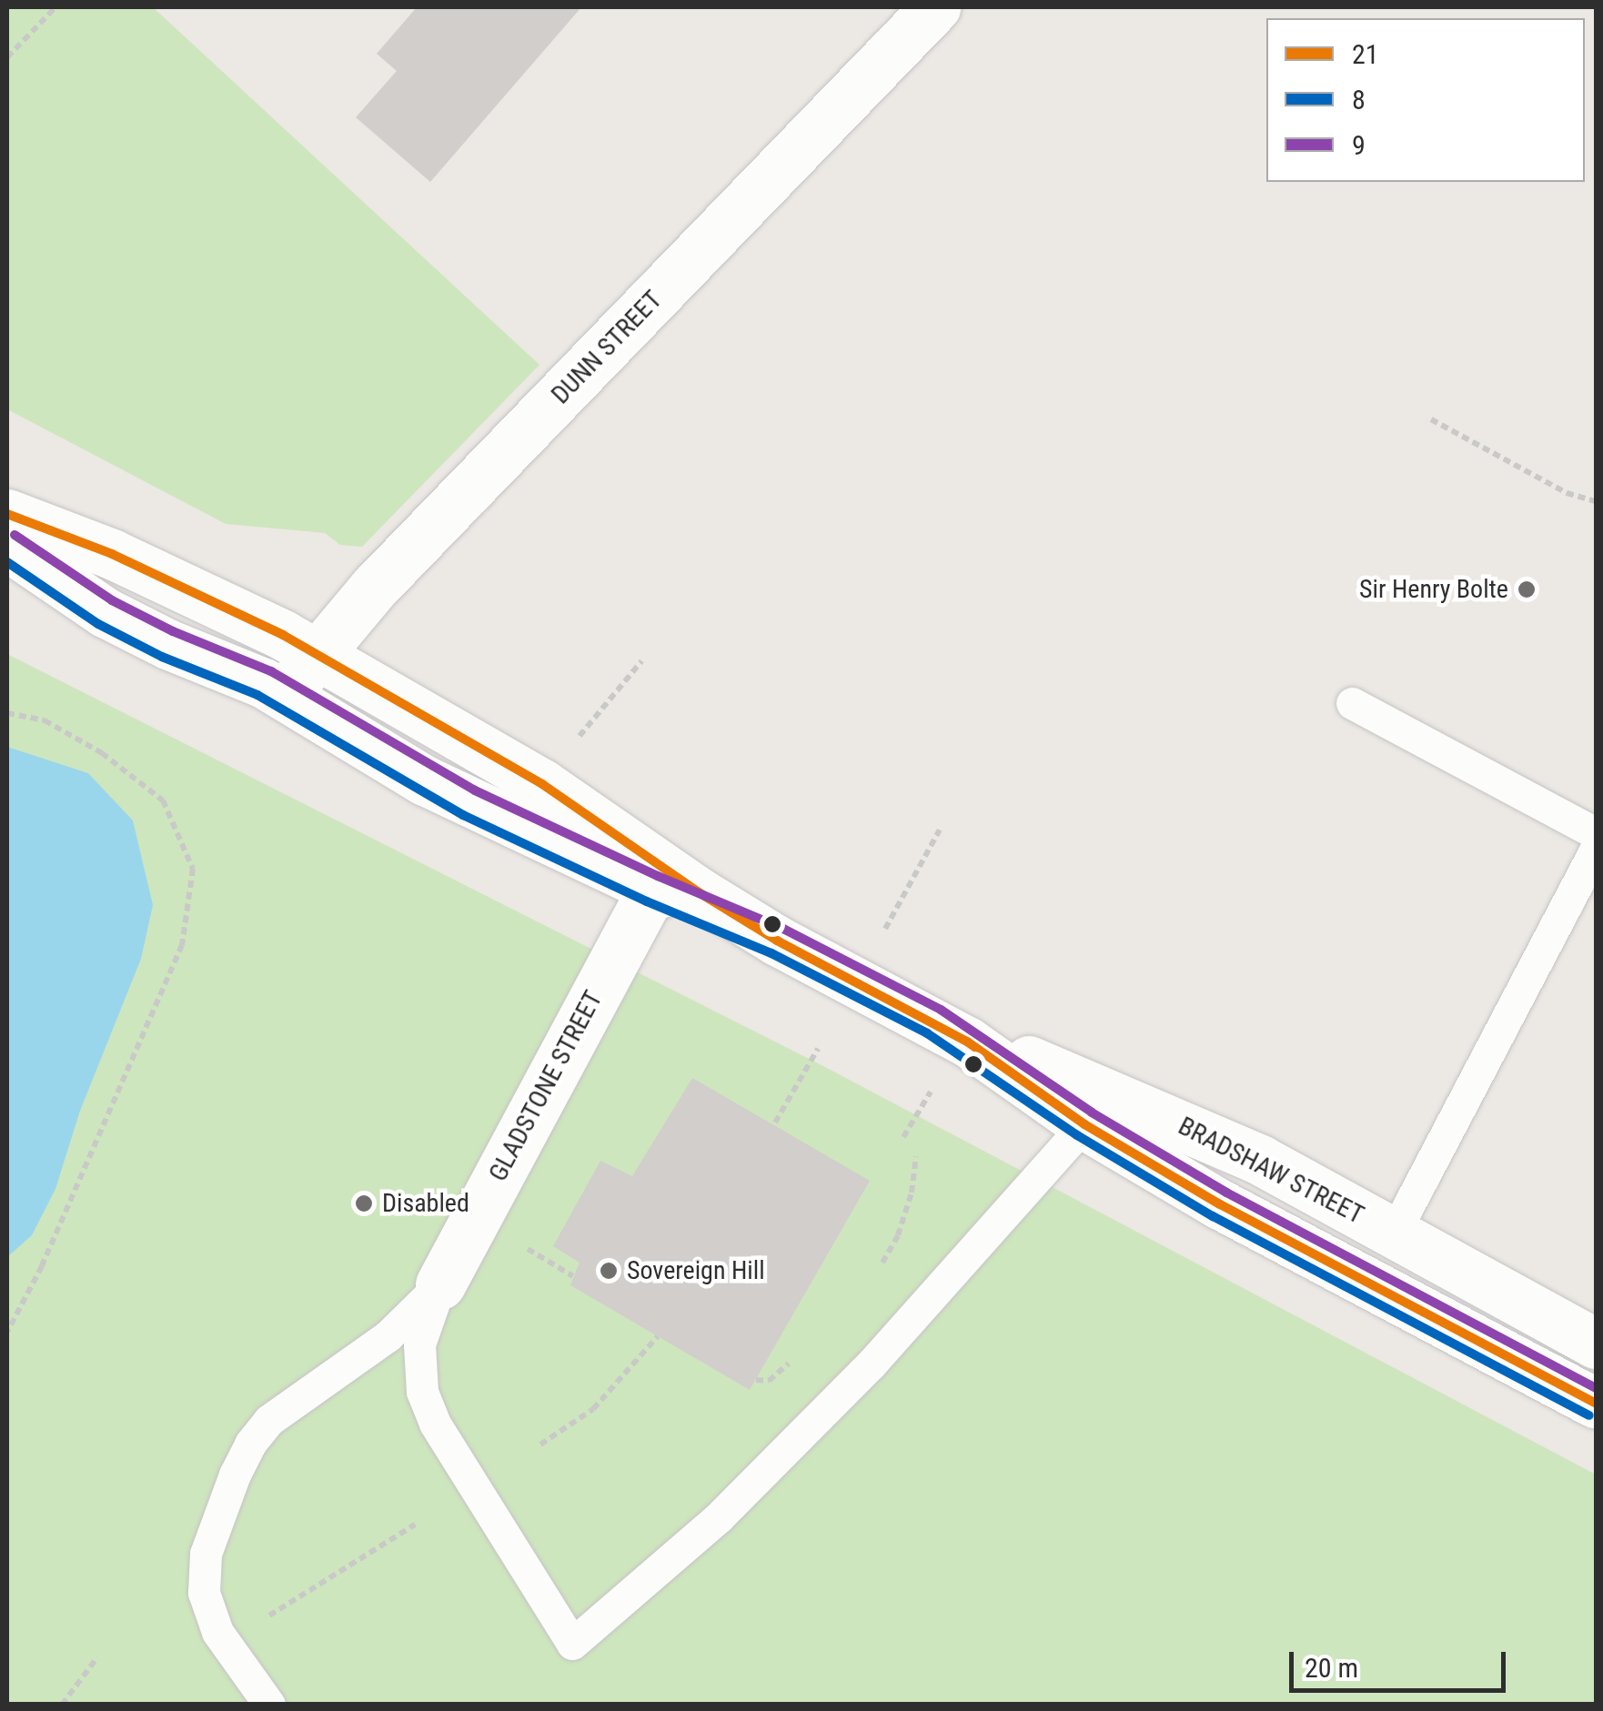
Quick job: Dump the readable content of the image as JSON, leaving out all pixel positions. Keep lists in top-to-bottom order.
{
  "streets": {
    "street": ["DUNN STREET", "GLADSTONE STREET", "BRADSHAW STREET"]
  },
  "crossings": [
    ["DUNN STREET", "BRADSHAW STREET"],
    ["GLADSTONE STREET", "BRADSHAW STREET"]
  ],
  "places": ["Sir Henry Bolte", "Disabled", "Sovereign Hill"],
  "lines": ["transit line 21", "transit line 9", "transit line 8"],
  "legend": ["21", "8", "9"],
  "scale_bar": "20 m"
}
